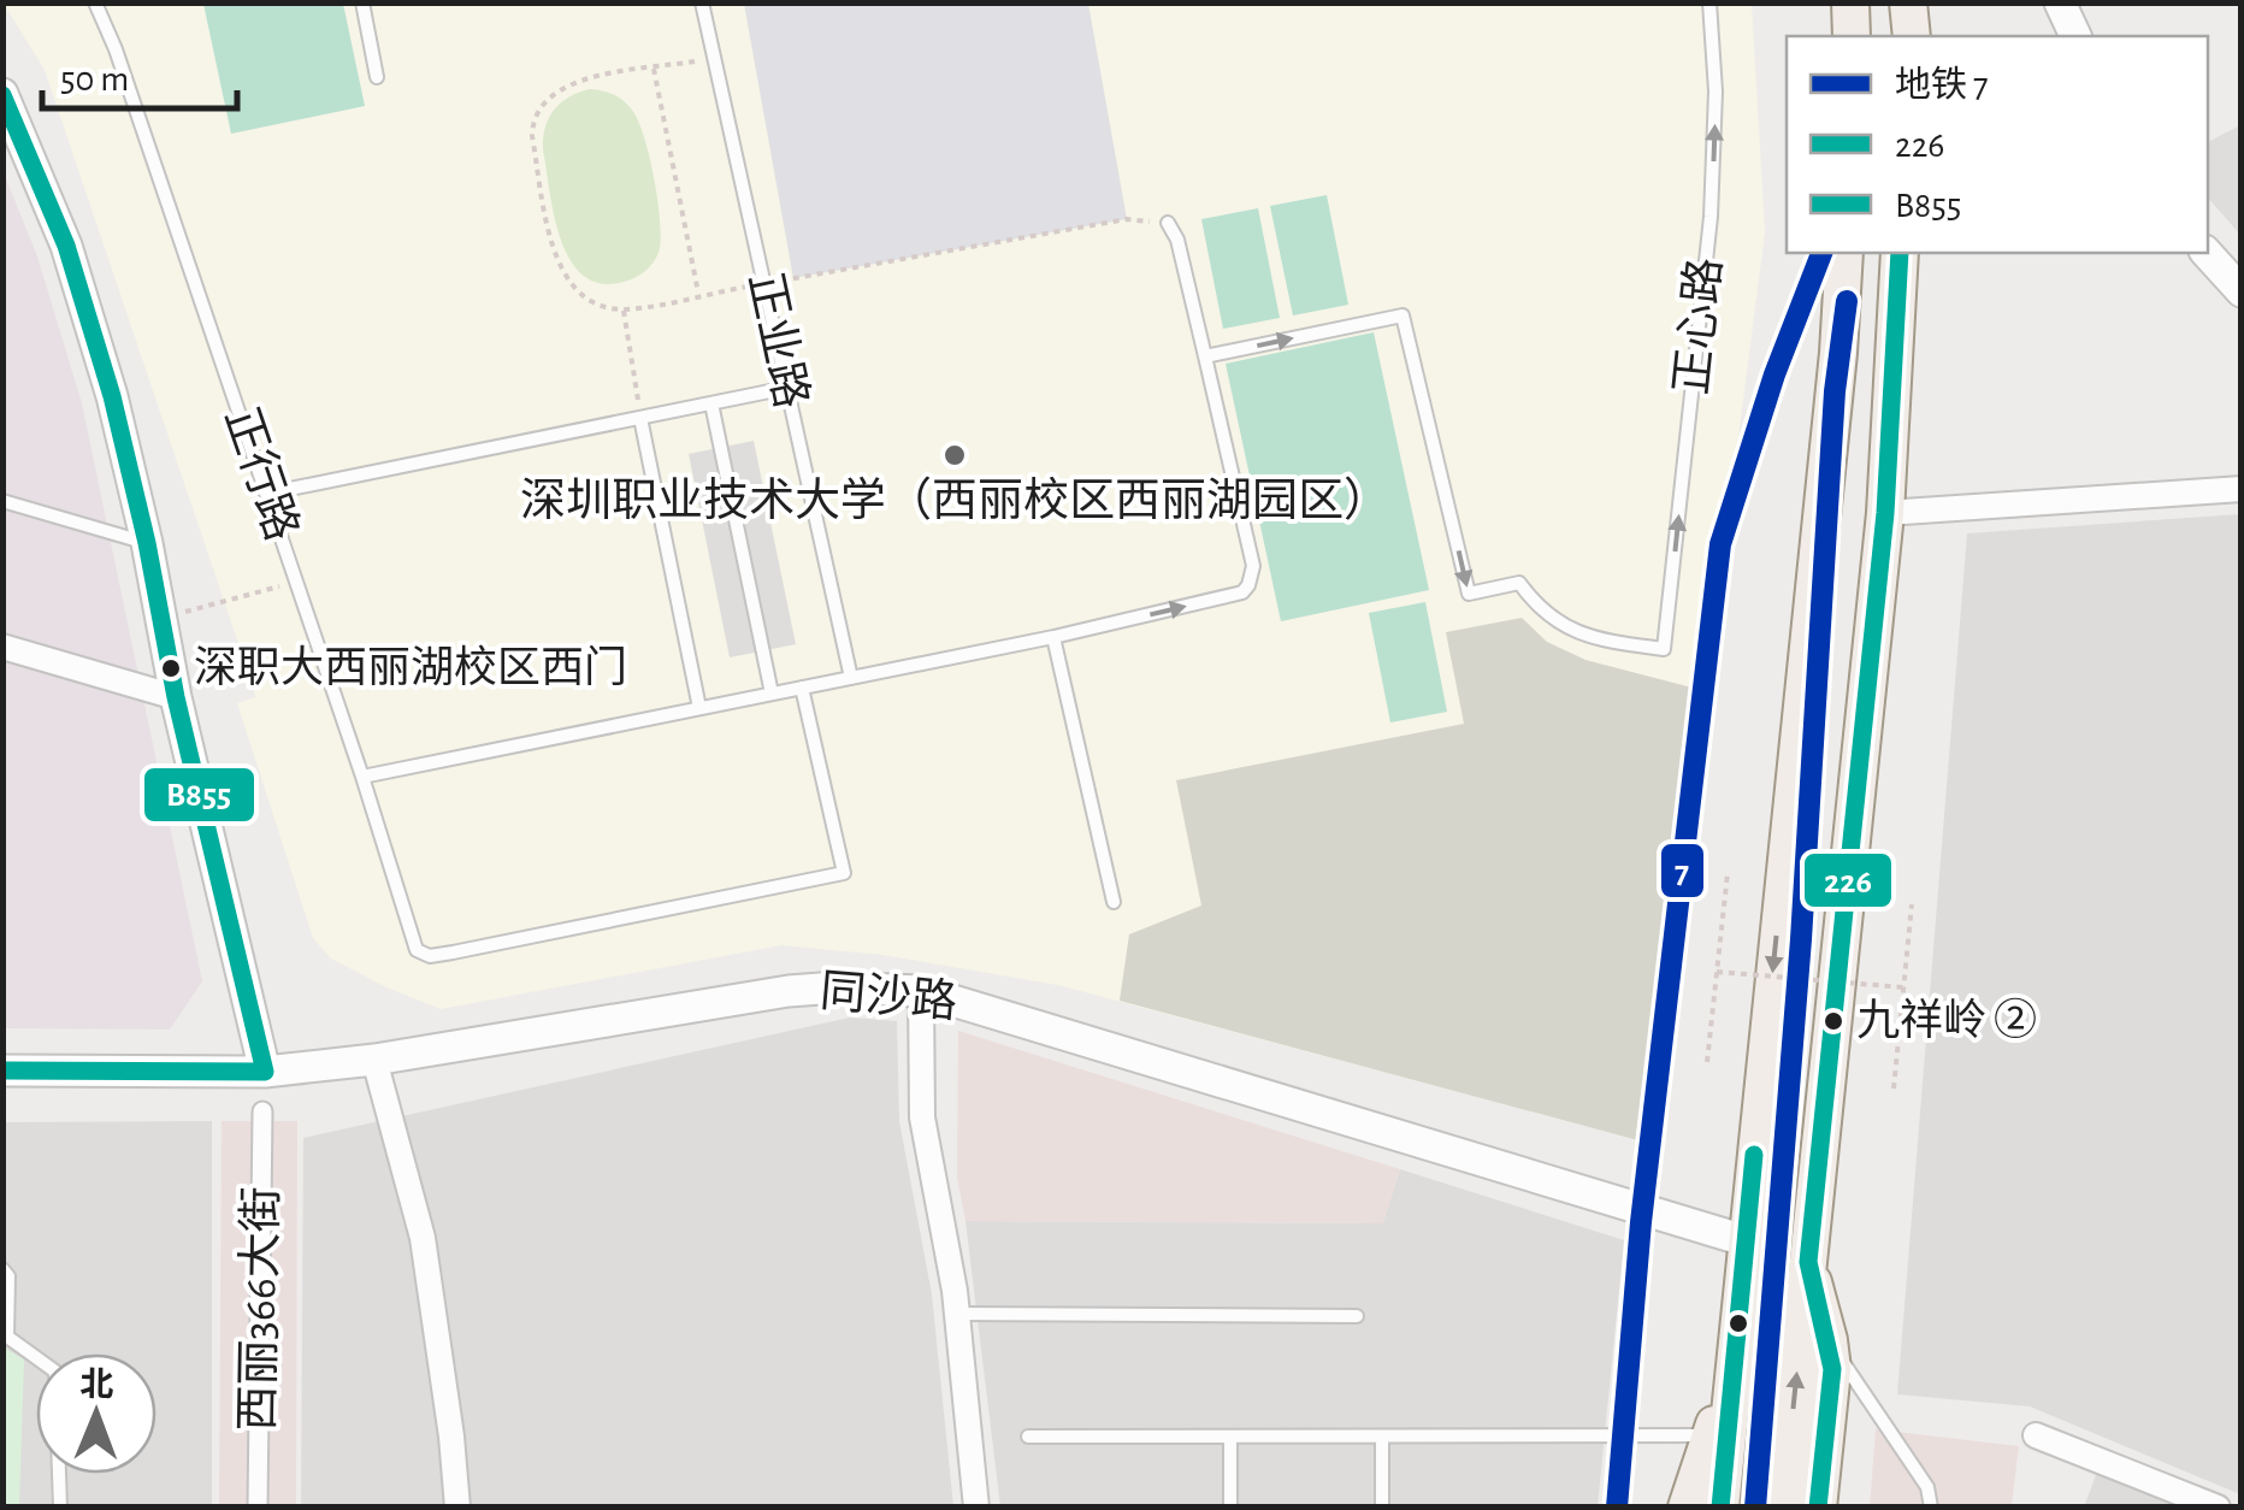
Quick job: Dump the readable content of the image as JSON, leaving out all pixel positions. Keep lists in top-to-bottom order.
{
  "streets": {
    "street": ["同沙路", "西丽366大街"],
    "lane": ["正心路", "正业路", "正行路"]
  },
  "places": ["深圳职业技术大学（西丽校区西丽湖园区）", "深职大西丽湖校区西门", "九祥岭 ②"],
  "lines": ["transit line B855", "metro line 7", "transit line 226"],
  "legend": ["地铁 7", "226", "B855"],
  "scale_bar": "50 m",
  "north": "top"
}
